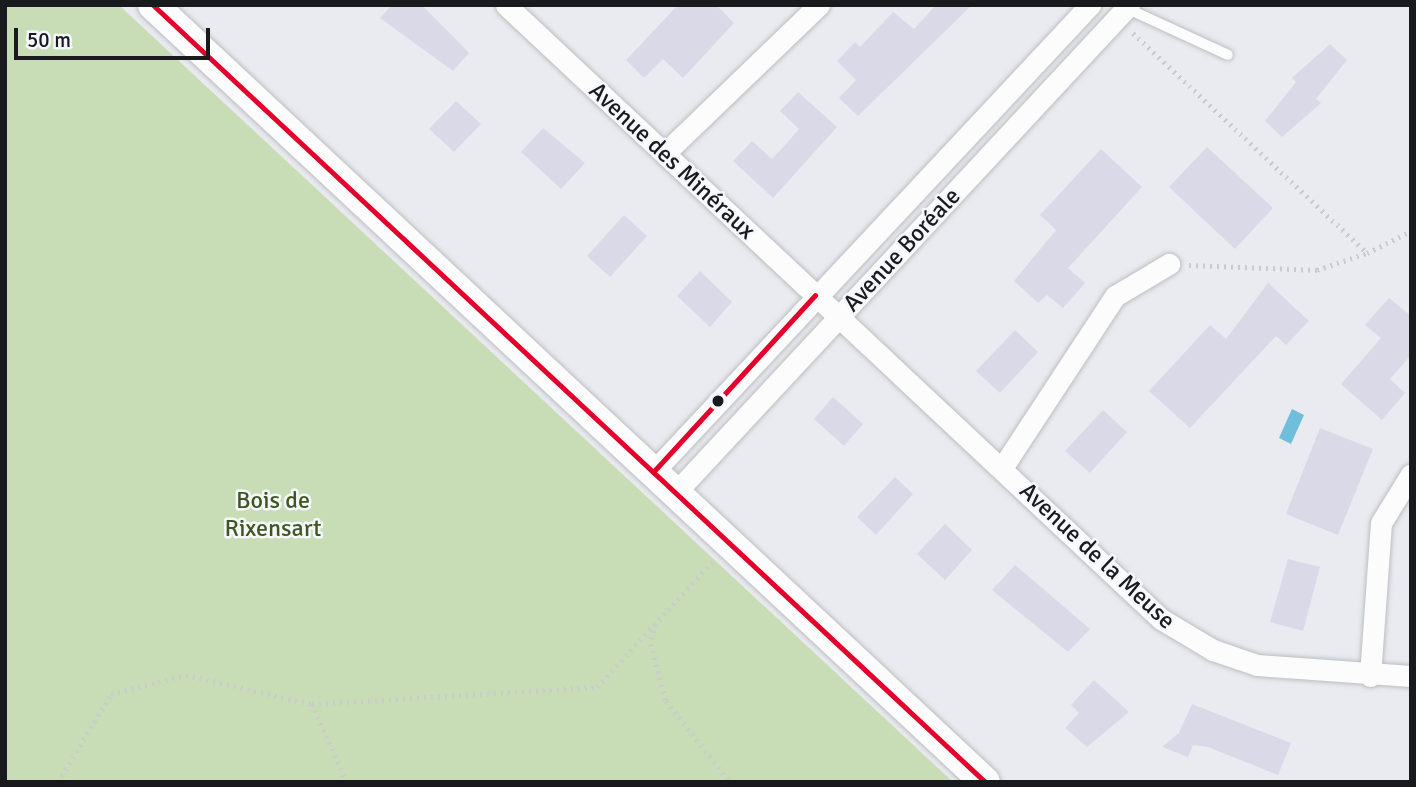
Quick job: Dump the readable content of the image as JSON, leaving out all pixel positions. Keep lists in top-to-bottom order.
{
  "streets": {
    "street": ["Avenue des Minéraux", "Avenue Boréale", "Avenue de la Meuse"]
  },
  "crossings": [
    ["Avenue des Minéraux", "Avenue Boréale"],
    ["Avenue des Minéraux", "Avenue de la Meuse"],
    ["Avenue Boréale", "Avenue de la Meuse"]
  ],
  "parks": ["Bois de Rixensart"],
  "scale_bar": "50 m"
}
